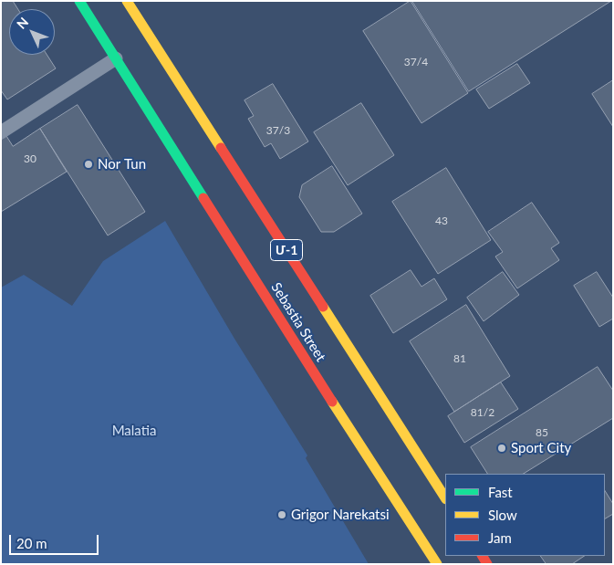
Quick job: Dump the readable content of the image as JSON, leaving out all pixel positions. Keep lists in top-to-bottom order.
{
  "streets": {
    "main road": ["Մ-1", "Sebastia Street"]
  },
  "parks": ["Malatia"],
  "places": ["Nor Tun", "Sport City", "Grigor Narekatsi"],
  "house_numbers": [
    "37/4",
    "37/3",
    "30",
    "43",
    "81",
    "81/2",
    "85"
  ],
  "legend": ["Fast", "Slow", "Jam"],
  "scale_bar": "20 m",
  "north": "top left"
}
